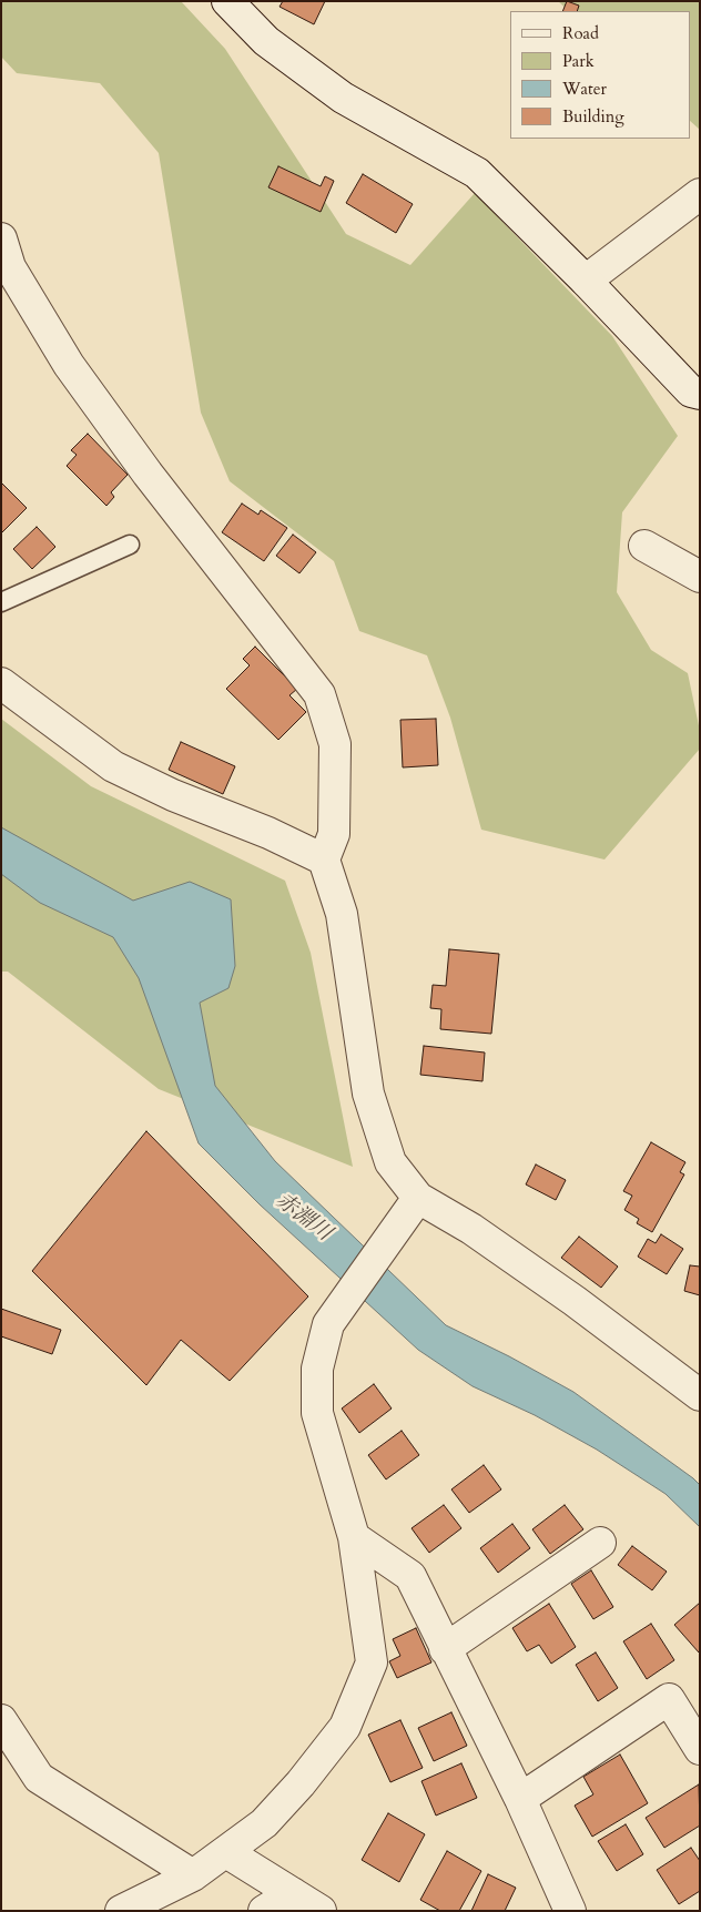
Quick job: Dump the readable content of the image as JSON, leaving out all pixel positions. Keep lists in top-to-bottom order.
{
  "water": ["赤淵川"],
  "legend": [
    "Road",
    "Park",
    "Water",
    "Building"
  ]
}
